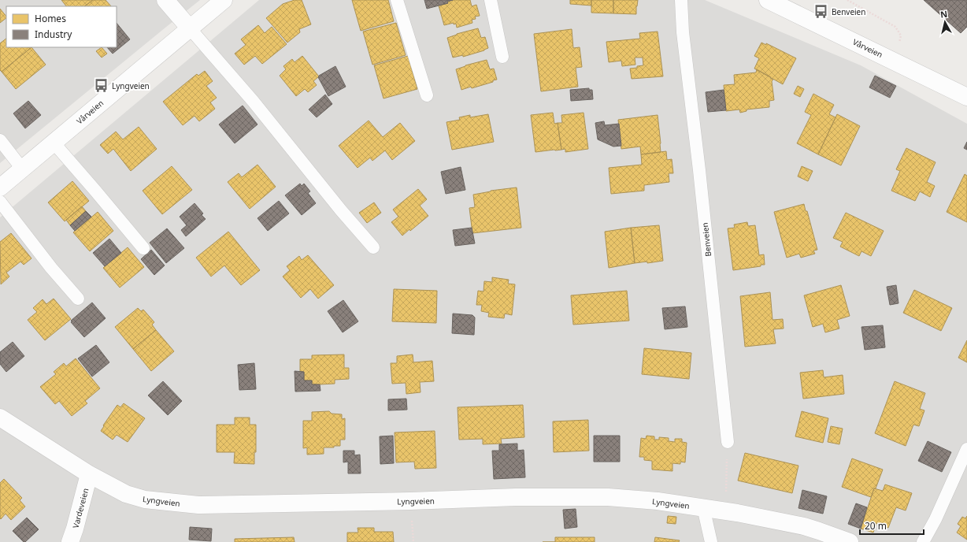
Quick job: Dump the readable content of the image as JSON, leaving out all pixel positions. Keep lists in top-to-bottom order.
{
  "streets": {
    "street": ["Vårveien", "Lyngveien", "Vardeveien"],
    "lane": ["Benveien"]
  },
  "crossings": [
    ["Lyngveien", "Vardeveien"]
  ],
  "places": {
    "bus stop": ["Benveien", "Lyngveien"]
  },
  "legend": ["Homes", "Industry"],
  "scale_bar": "20 m",
  "north": "top"
}
